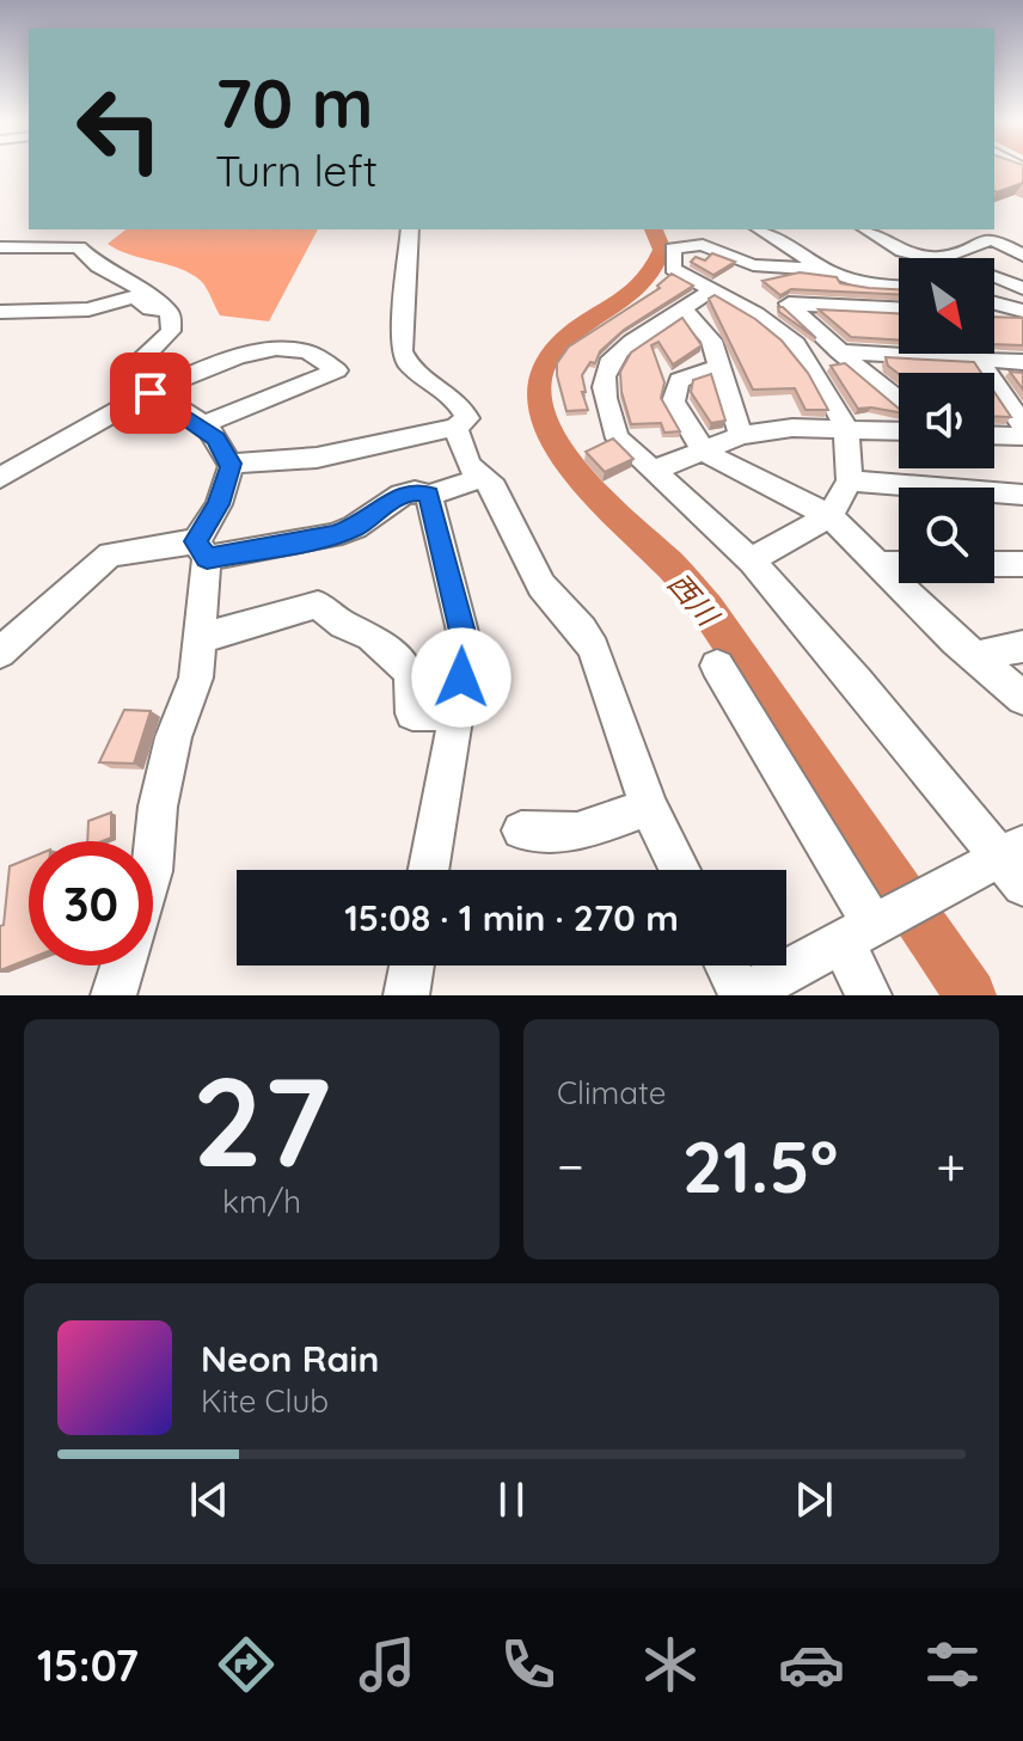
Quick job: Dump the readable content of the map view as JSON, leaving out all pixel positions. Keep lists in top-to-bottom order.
{
  "water": ["西川"],
  "north": "bottom right",
  "page": {
    "turn": ["70 m", "Turn left"],
    "limit": "30",
    "trip": "15:08 · 1 min · 270 m",
    "tile": [
      ["27", "km/h"],
      "Climate"
    ],
    "heat": ["−", "21.5°", "+"],
    "song": ["Neon Rain", "Kite Club"],
    "tabs": "15:07"
  }
}
